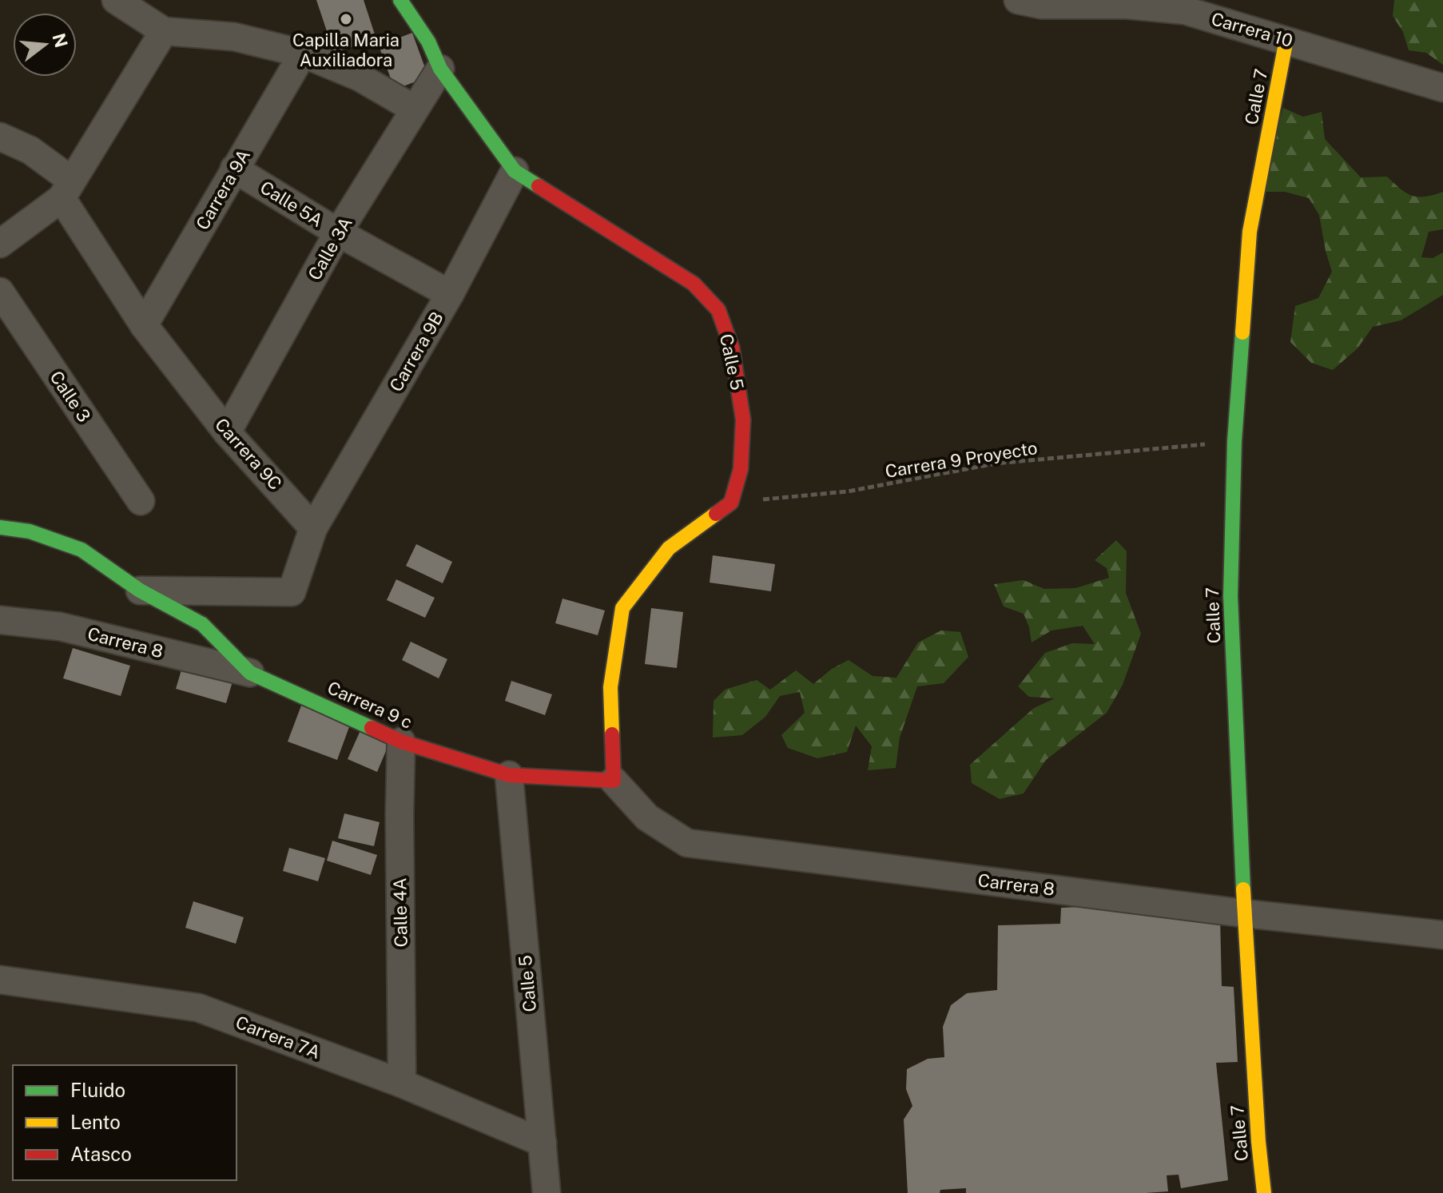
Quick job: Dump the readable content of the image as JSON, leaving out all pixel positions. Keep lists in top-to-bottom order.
{
  "streets": {
    "street": [
      "Carrera 10",
      "Calle 7",
      "Carrera 9A",
      "Calle 5A",
      "Calle 3A",
      "Carrera 9B",
      "Calle 5",
      "Calle 3",
      "Carrera 9C",
      "Carrera 8",
      "Carrera 9 c",
      "Calle 4A",
      "Carrera 7A"
    ],
    "path": ["Carrera 9 Proyecto"]
  },
  "crossings": [
    ["Carrera 10", "Calle 7"],
    ["Calle 7", "Carrera 9 Proyecto"],
    ["Calle 7", "Carrera 8"],
    ["Carrera 9A", "Calle 5A"],
    ["Carrera 9A", "Carrera 9C"],
    ["Calle 5A", "Calle 3A"],
    ["Calle 5A", "Carrera 9B"],
    ["Calle 3A", "Calle 5"],
    ["Calle 3A", "Carrera 9C"],
    ["Carrera 9B", "Calle 5"],
    ["Carrera 9B", "Carrera 9C"],
    ["Calle 5", "Carrera 9 Proyecto"],
    ["Calle 5", "Carrera 9 c"],
    ["Calle 5", "Carrera 7A"],
    ["Carrera 8", "Carrera 9 c"],
    ["Carrera 9 c", "Calle 4A"],
    ["Calle 4A", "Carrera 7A"]
  ],
  "places": ["Capilla Maria Auxiliadora"],
  "legend": ["Fluido", "Lento", "Atasco"],
  "north": "right"
}
